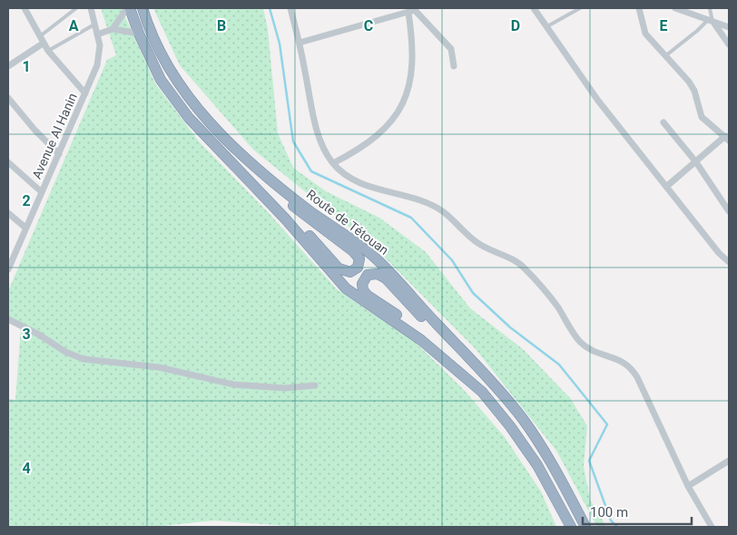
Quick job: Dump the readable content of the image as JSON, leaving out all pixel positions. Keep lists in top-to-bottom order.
{
  "streets": {
    "highway": ["Route de Tétouan"],
    "street": ["Avenue Al Hanin"]
  },
  "scale_bar": "100 m",
  "grid": {
    "columns": [
      "A",
      "B",
      "C",
      "D",
      "E"
    ],
    "rows": [
      "1",
      "2",
      "3",
      "4"
    ]
  }
}
